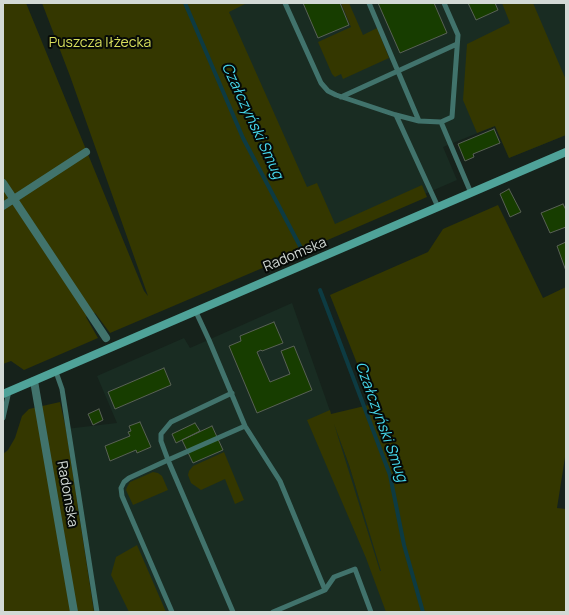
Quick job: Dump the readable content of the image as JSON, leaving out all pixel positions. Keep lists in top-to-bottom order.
{
  "streets": {
    "street": ["Radomska"]
  },
  "water": ["Czałczyński Smug"],
  "parks": ["Puszcza Iłżecka"]
}
